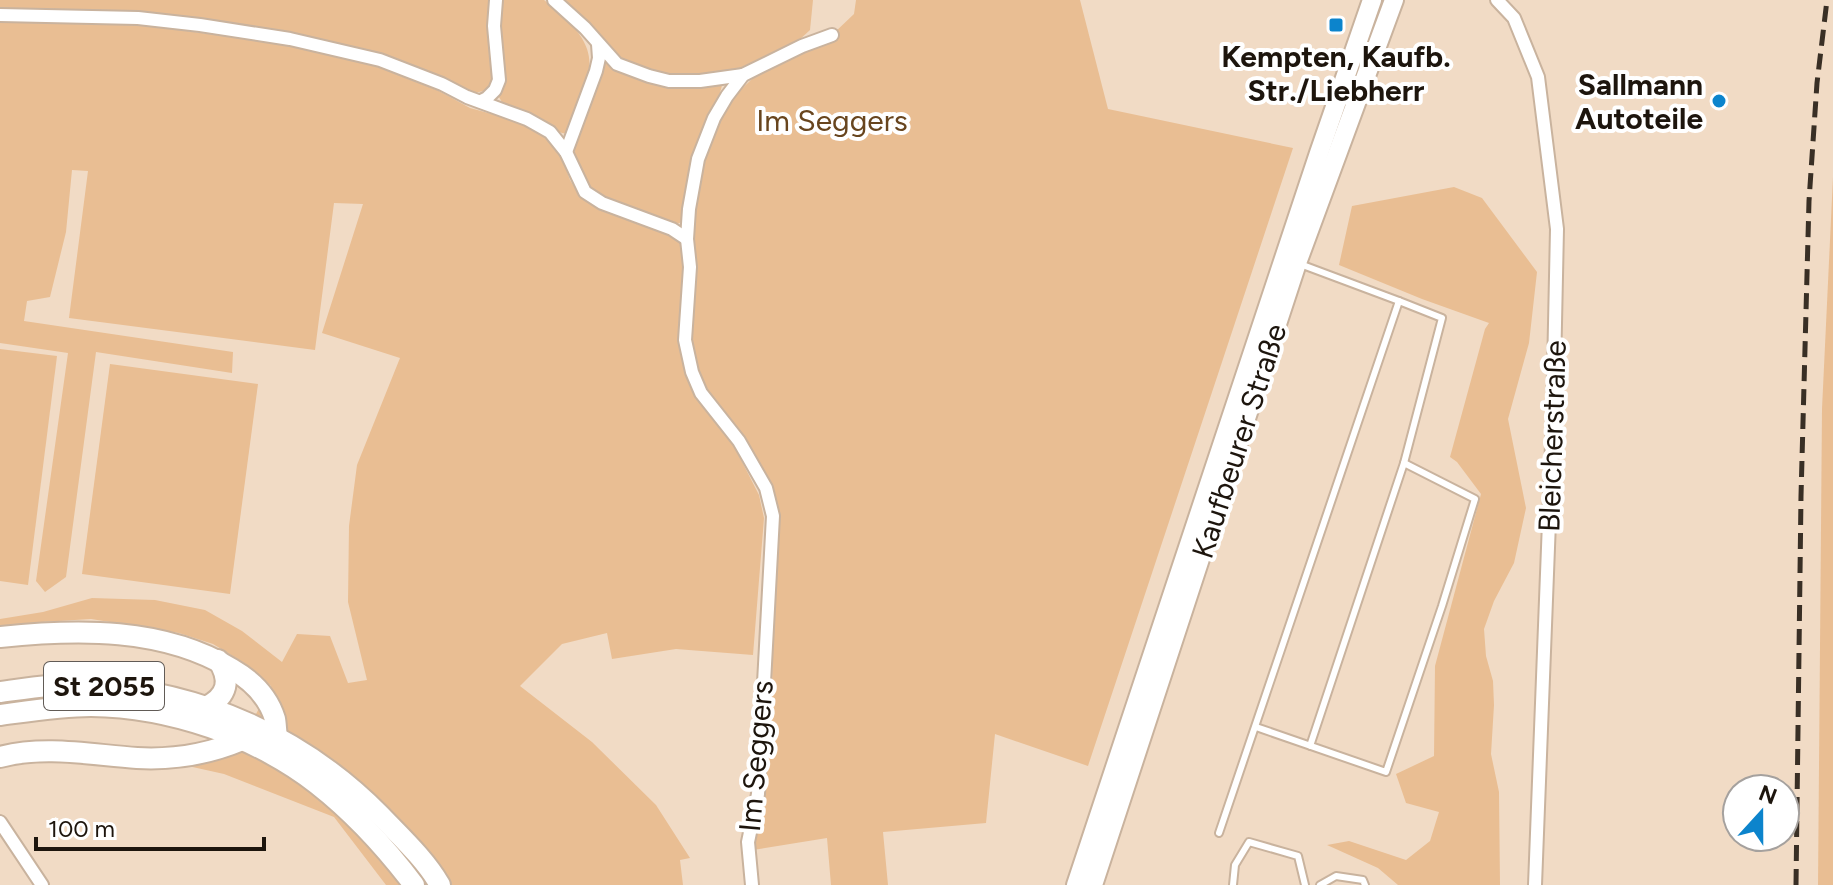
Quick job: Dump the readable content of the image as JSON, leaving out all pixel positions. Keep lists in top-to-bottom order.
{
  "streets": {
    "main road": ["Kaufbeurer Straße", "St 2055"],
    "street": ["Bleicherstraße", "Im Seggers"]
  },
  "parks": ["Im Seggers"],
  "places": {
    "transit": ["Kempten, Kaufb. Str./Liebherr"],
    "other": ["Sallmann Autoteile"]
  },
  "scale_bar": "100 m",
  "north": "top"
}
